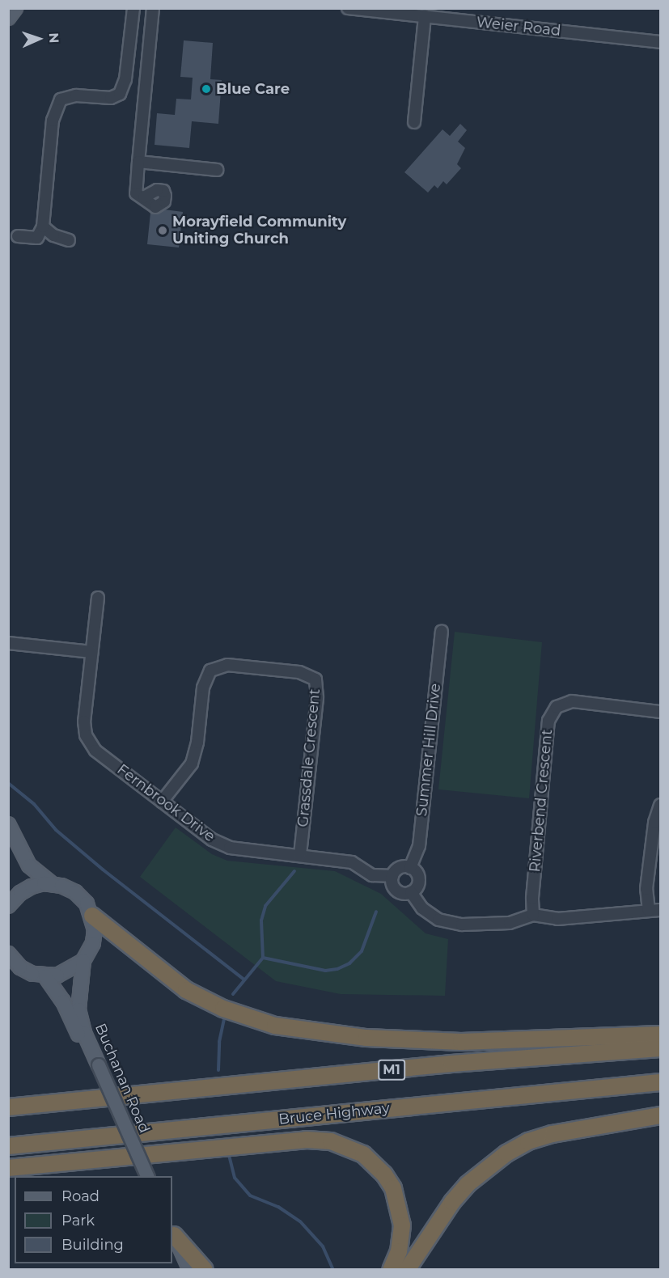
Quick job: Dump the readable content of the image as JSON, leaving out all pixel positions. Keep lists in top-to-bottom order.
{
  "streets": {
    "highway": ["M1", "Bruce Highway"],
    "main road": ["Buchanan Road"],
    "street": [
      "Weier Road",
      "Summer Hill Drive",
      "Grassdale Crescent",
      "Riverbend Crescent",
      "Fernbrook Drive"
    ]
  },
  "crossings": [
    ["Summer Hill Drive", "Fernbrook Drive"],
    ["Grassdale Crescent", "Fernbrook Drive"]
  ],
  "places": ["Blue Care", "Morayfield Community Uniting Church"],
  "legend": ["Road", "Park", "Building"],
  "north": "right"
}
